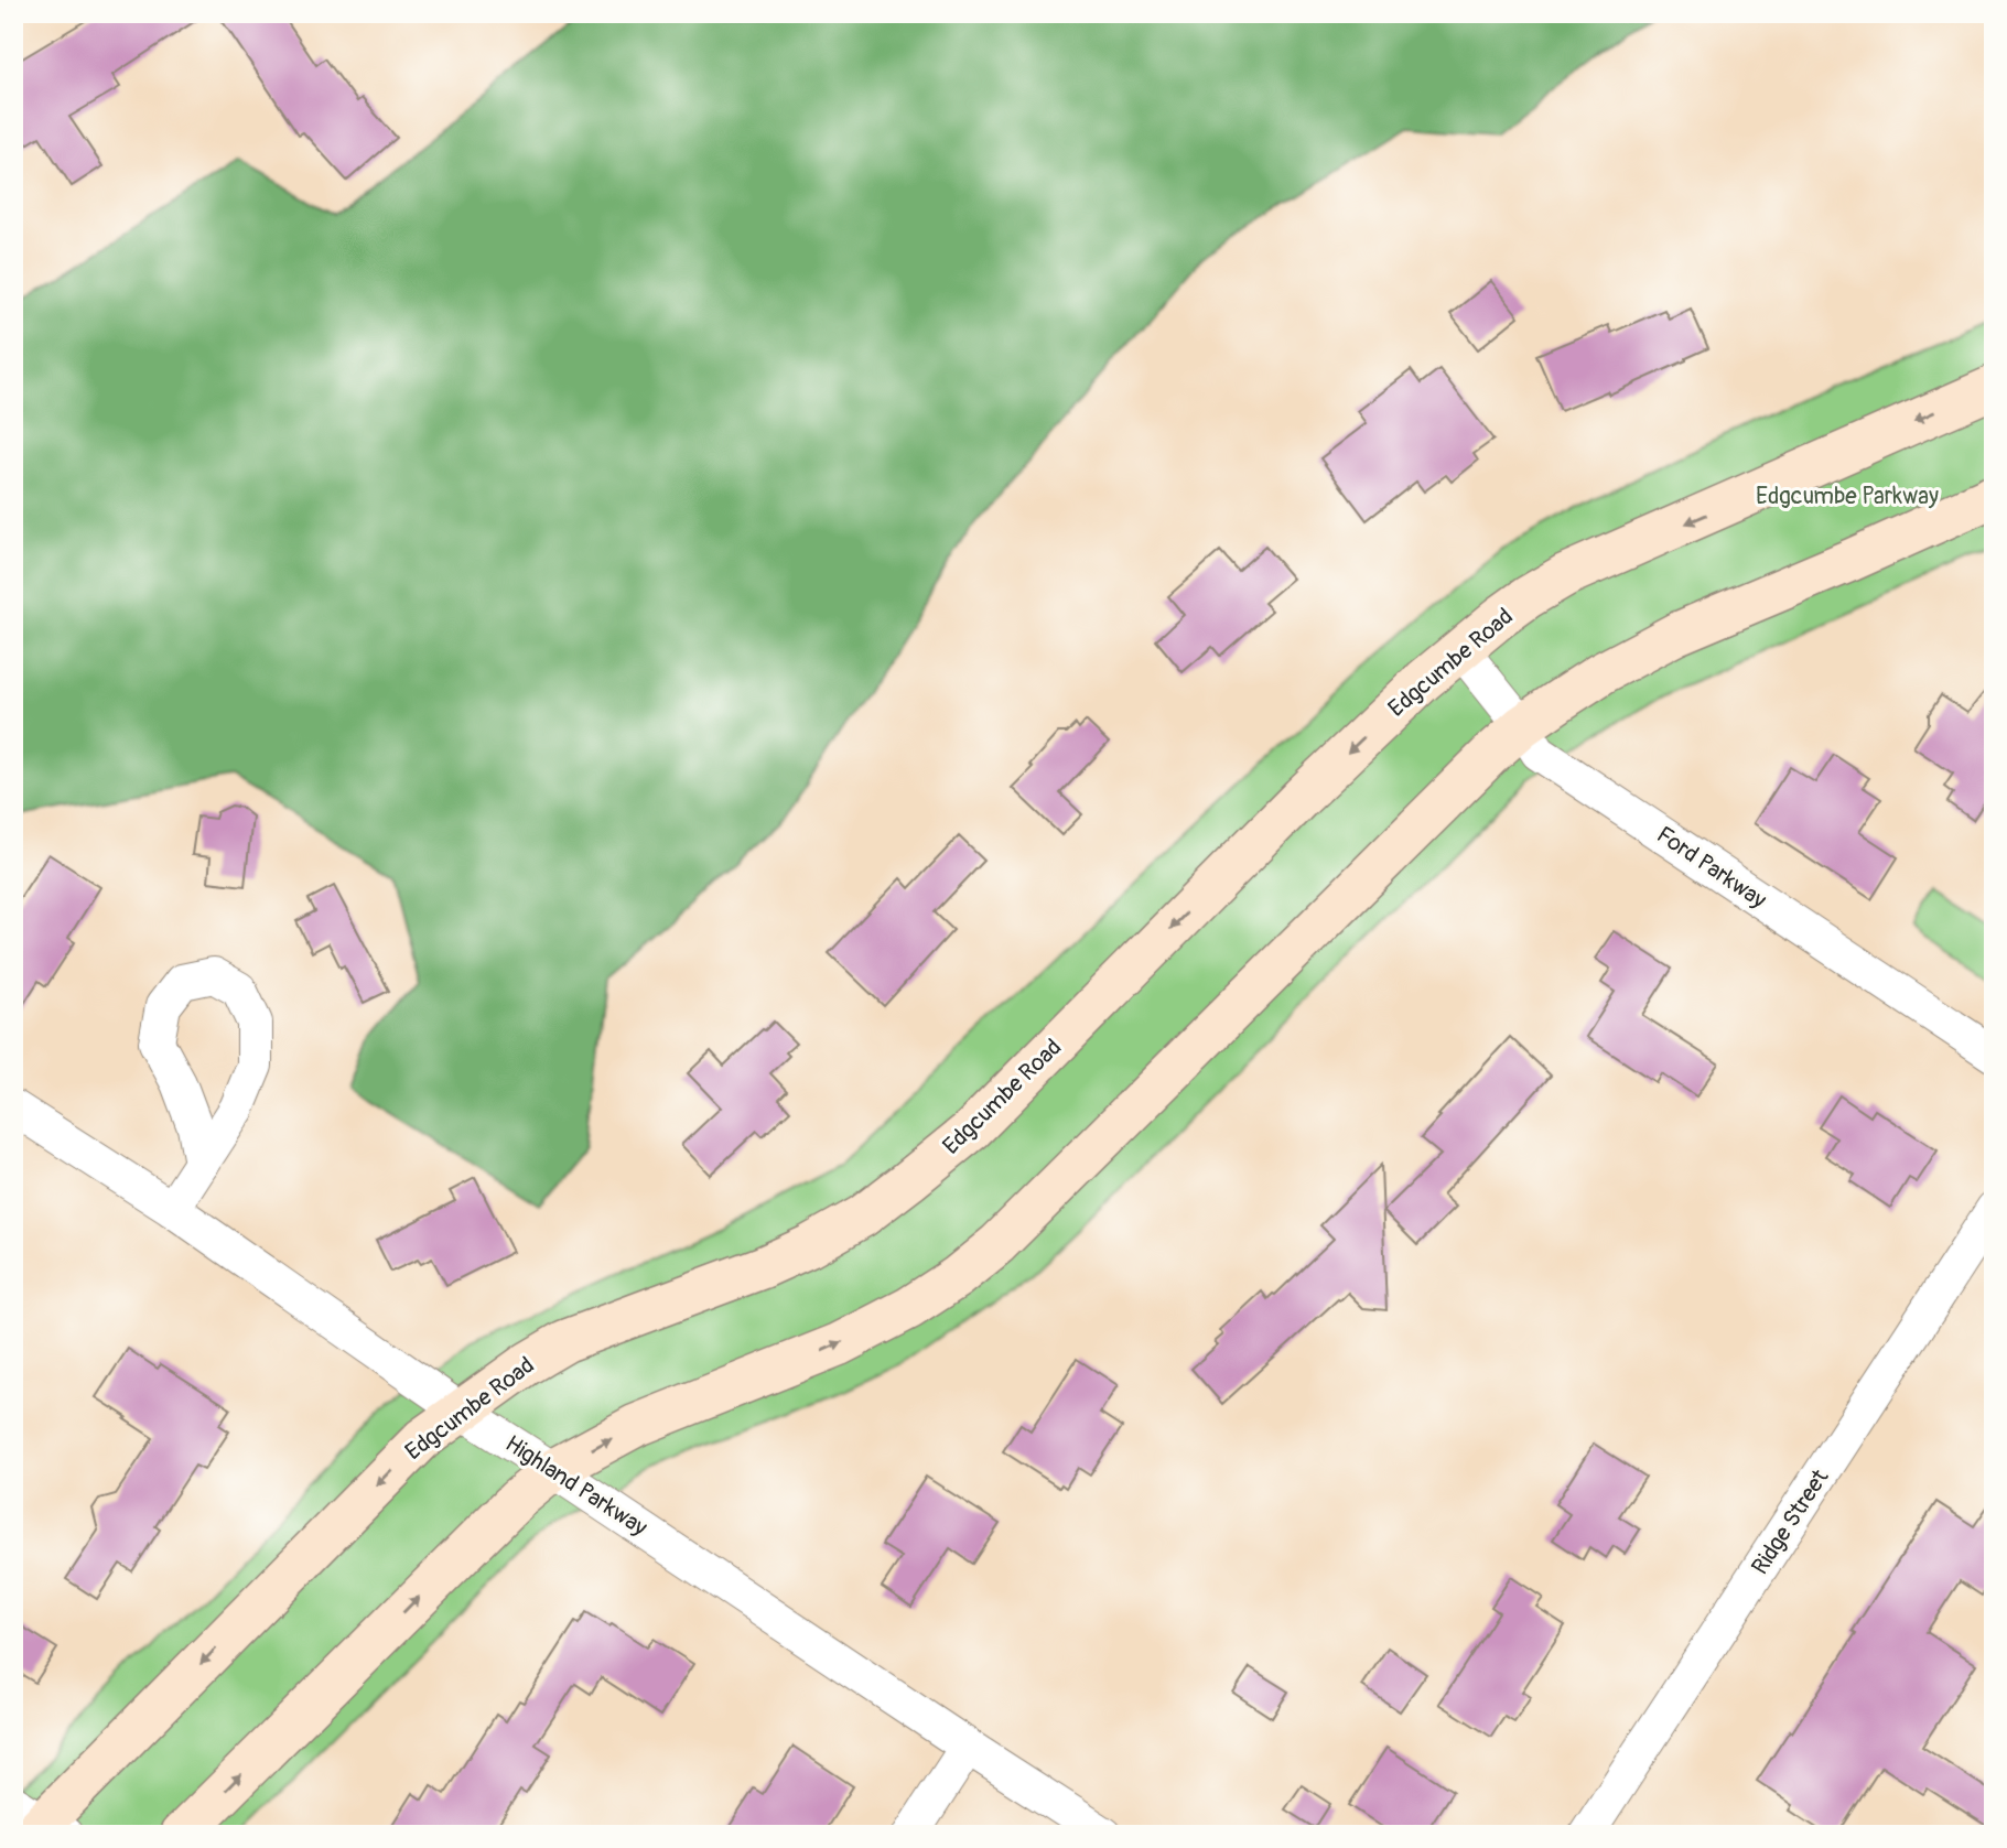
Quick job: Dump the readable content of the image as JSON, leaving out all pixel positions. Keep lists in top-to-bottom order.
{
  "streets": {
    "street": [
      "Edgcumbe Road",
      "Ford Parkway",
      "Highland Parkway",
      "Ridge Street"
    ]
  },
  "crossings": [
    ["Edgcumbe Road", "Ford Parkway"],
    ["Edgcumbe Road", "Highland Parkway"]
  ],
  "parks": ["Edgcumbe Parkway"]
}
